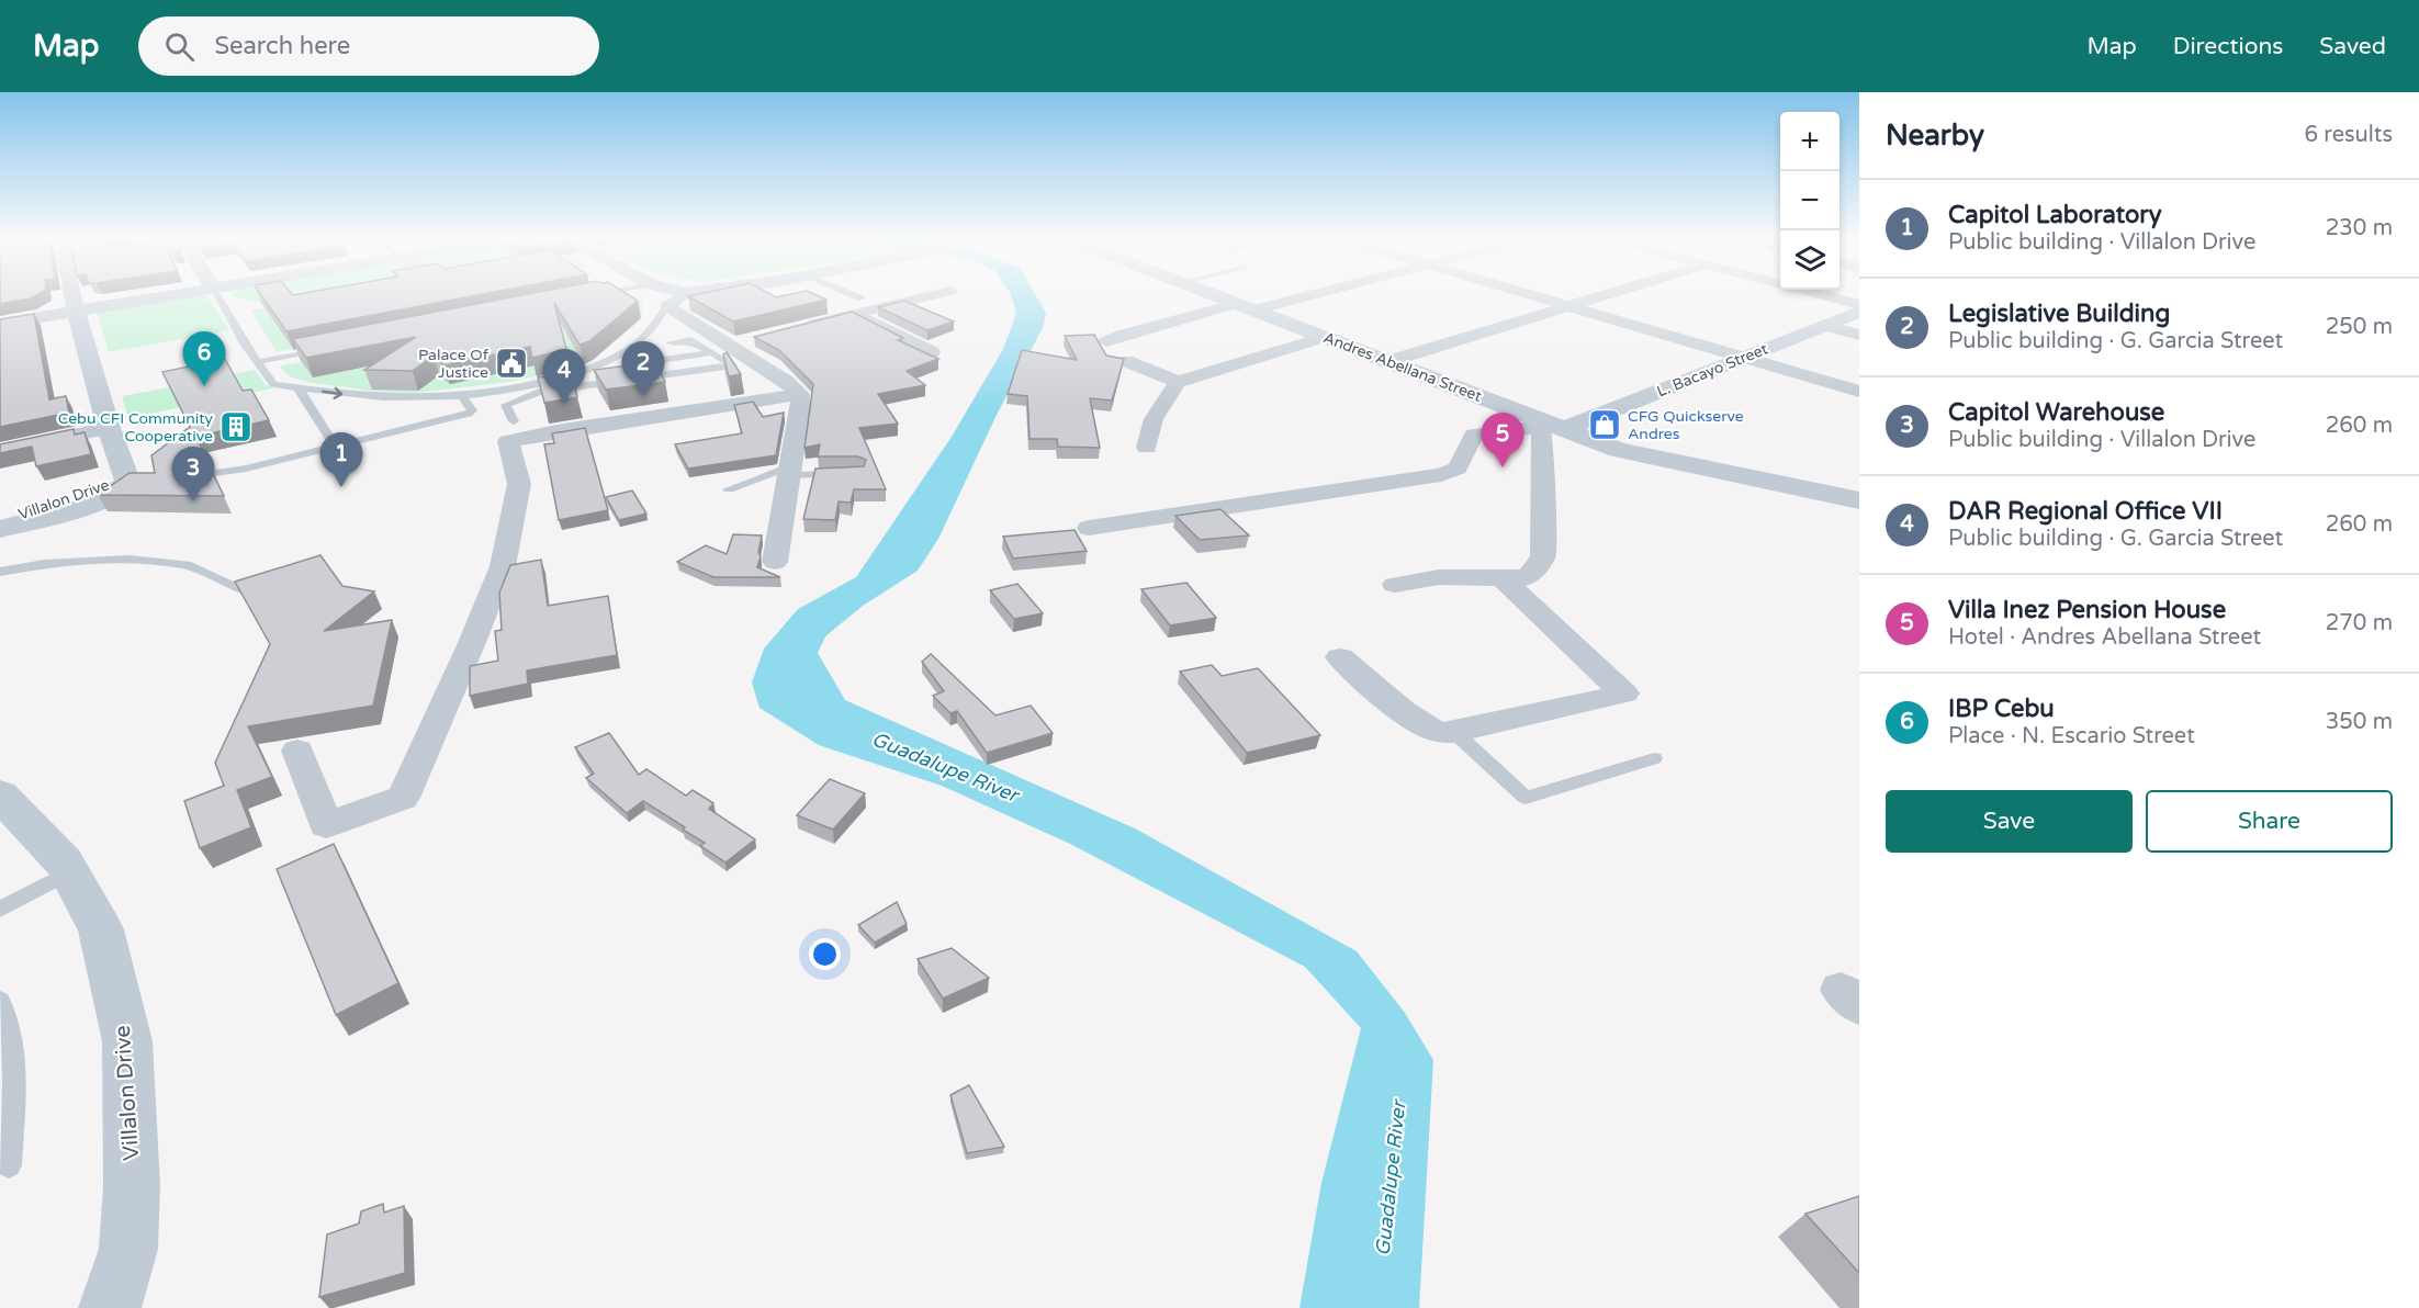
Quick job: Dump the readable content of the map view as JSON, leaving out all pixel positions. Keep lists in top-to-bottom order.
{
  "streets": {
    "street": ["Andres Abellana Street", "L. Bacayo Street", "Villalon Drive"]
  },
  "crossings": [
    ["Andres Abellana Street", "L. Bacayo Street"]
  ],
  "water": ["Guadalupe River"],
  "places": {
    "public building": ["Palace Of Justice"],
    "shop": ["CFG Quickserve Andres"],
    "building": ["Cebu CFI Community Cooperative"]
  },
  "page": {
    "header": "Map",
    "search": "Search here",
    "nav": ["Map", "Directions", "Saved"],
    "heading": ["Nearby", "6 results"],
    "map_buttons": ["+", "−"],
    "list": [
      {
        "mark": "1",
        "name": "Capitol Laboratory",
        "note": "Public building · Villalon Drive",
        "value": "230 m"
      },
      {
        "mark": "2",
        "name": "Legislative Building",
        "note": "Public building · G. Garcia Street",
        "value": "250 m"
      },
      {
        "mark": "3",
        "name": "Capitol Warehouse",
        "note": "Public building · Villalon Drive",
        "value": "260 m"
      },
      {
        "mark": "4",
        "name": "DAR Regional Office VII",
        "note": "Public building · G. Garcia Street",
        "value": "260 m"
      },
      {
        "mark": "5",
        "name": "Villa Inez Pension House",
        "note": "Hotel · Andres Abellana Street",
        "value": "270 m"
      },
      {
        "mark": "6",
        "name": "IBP Cebu",
        "note": "Place · N. Escario Street",
        "value": "350 m"
      }
    ],
    "pins": [
      "6",
      "2",
      "4",
      "5",
      "1",
      "3"
    ],
    "buttons": ["Save", "Share"]
  }
}
